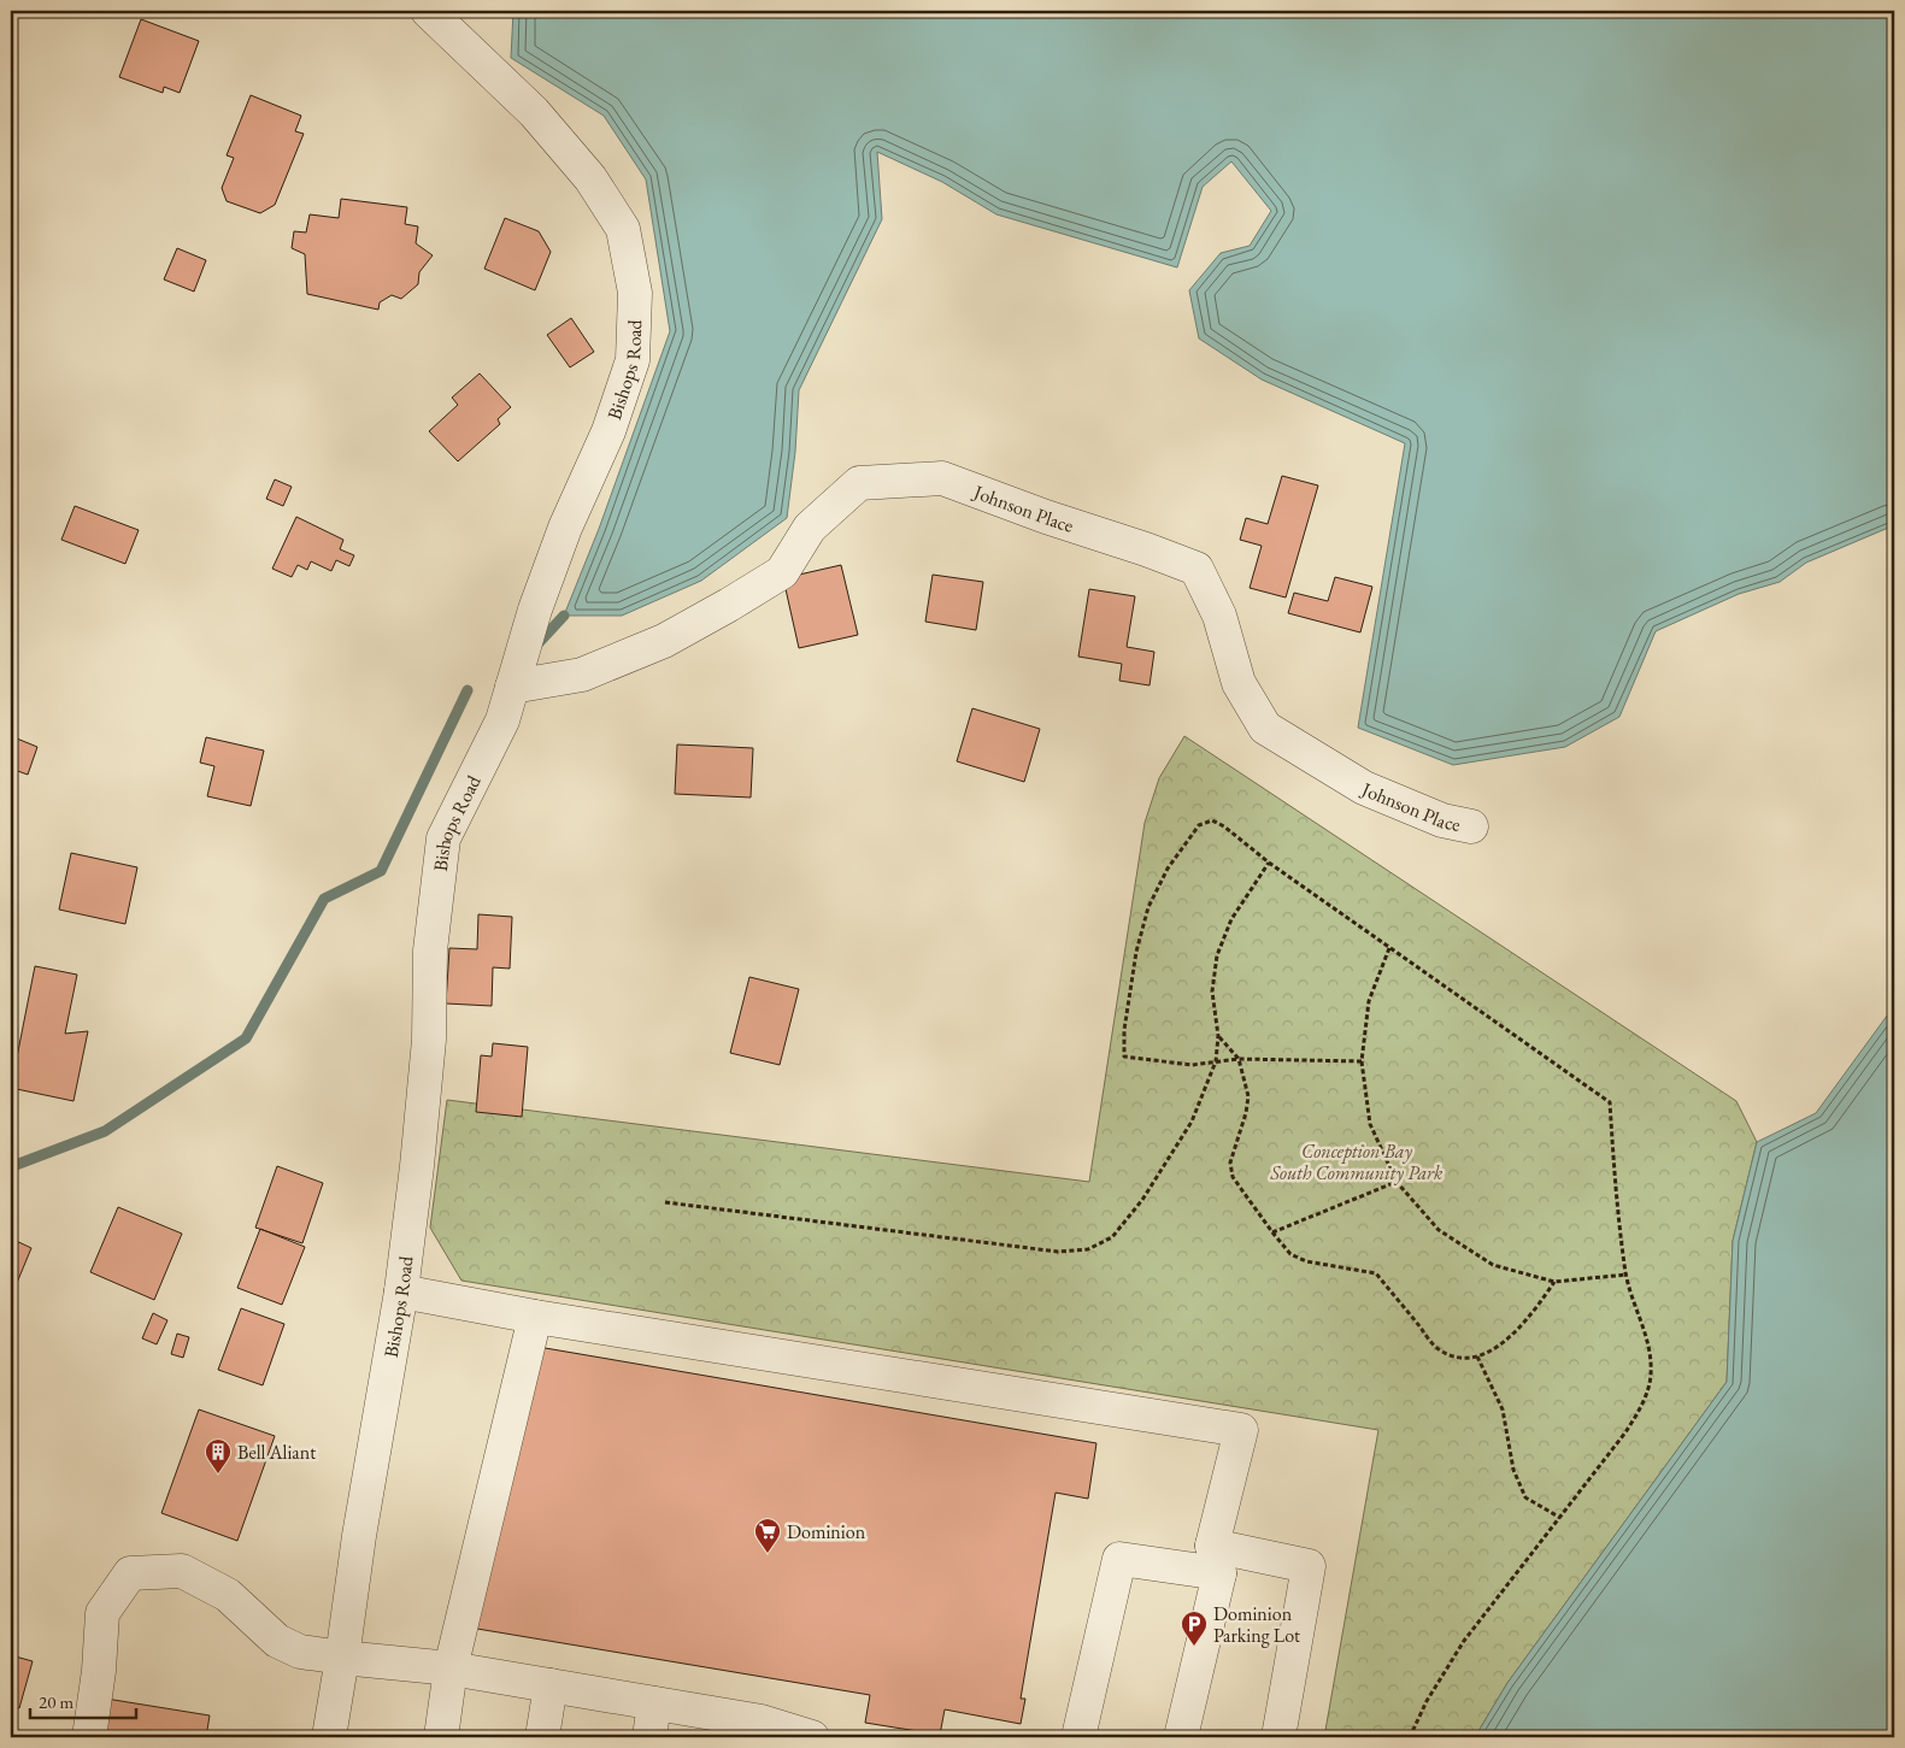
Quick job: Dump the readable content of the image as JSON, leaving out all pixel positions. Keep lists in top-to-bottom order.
{
  "streets": {
    "street": ["Bishops Road", "Johnson Place"]
  },
  "crossings": [
    ["Bishops Road", "Johnson Place"]
  ],
  "parks": ["Conception Bay South Community Park"],
  "places": {
    "building": ["Bell Aliant"],
    "supermarket": ["Dominion"],
    "parking": ["Dominion Parking Lot"]
  },
  "scale_bar": "20 m"
}
